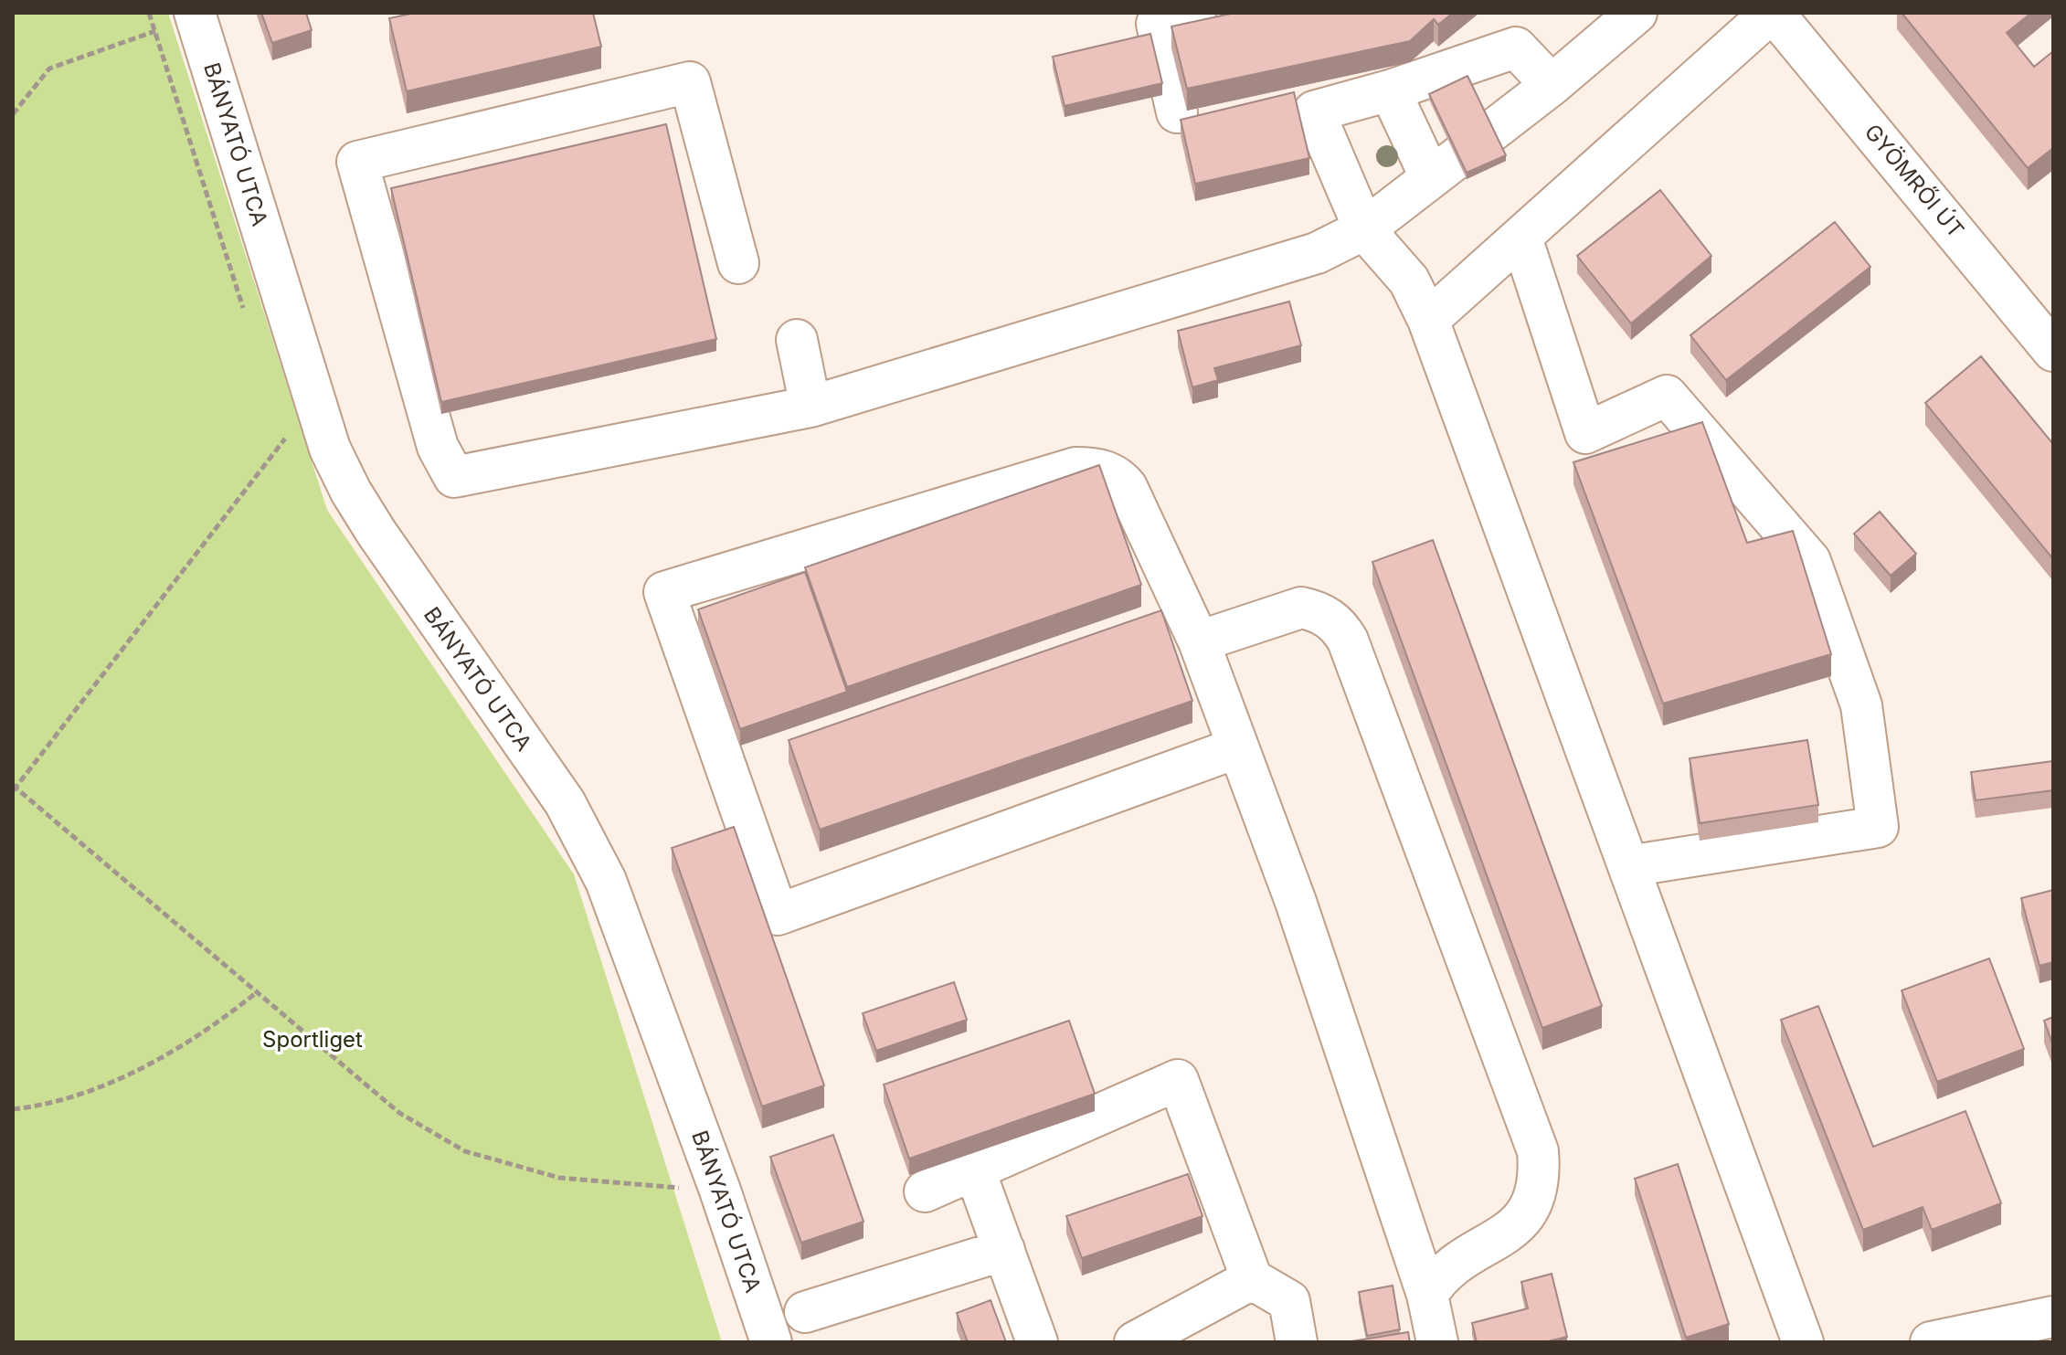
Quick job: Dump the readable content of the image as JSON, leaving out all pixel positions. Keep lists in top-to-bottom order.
{
  "streets": {
    "street": ["BÁNYATÓ UTCA", "GYÖMRŐI ÚT"]
  },
  "parks": ["Sportliget"]
}
